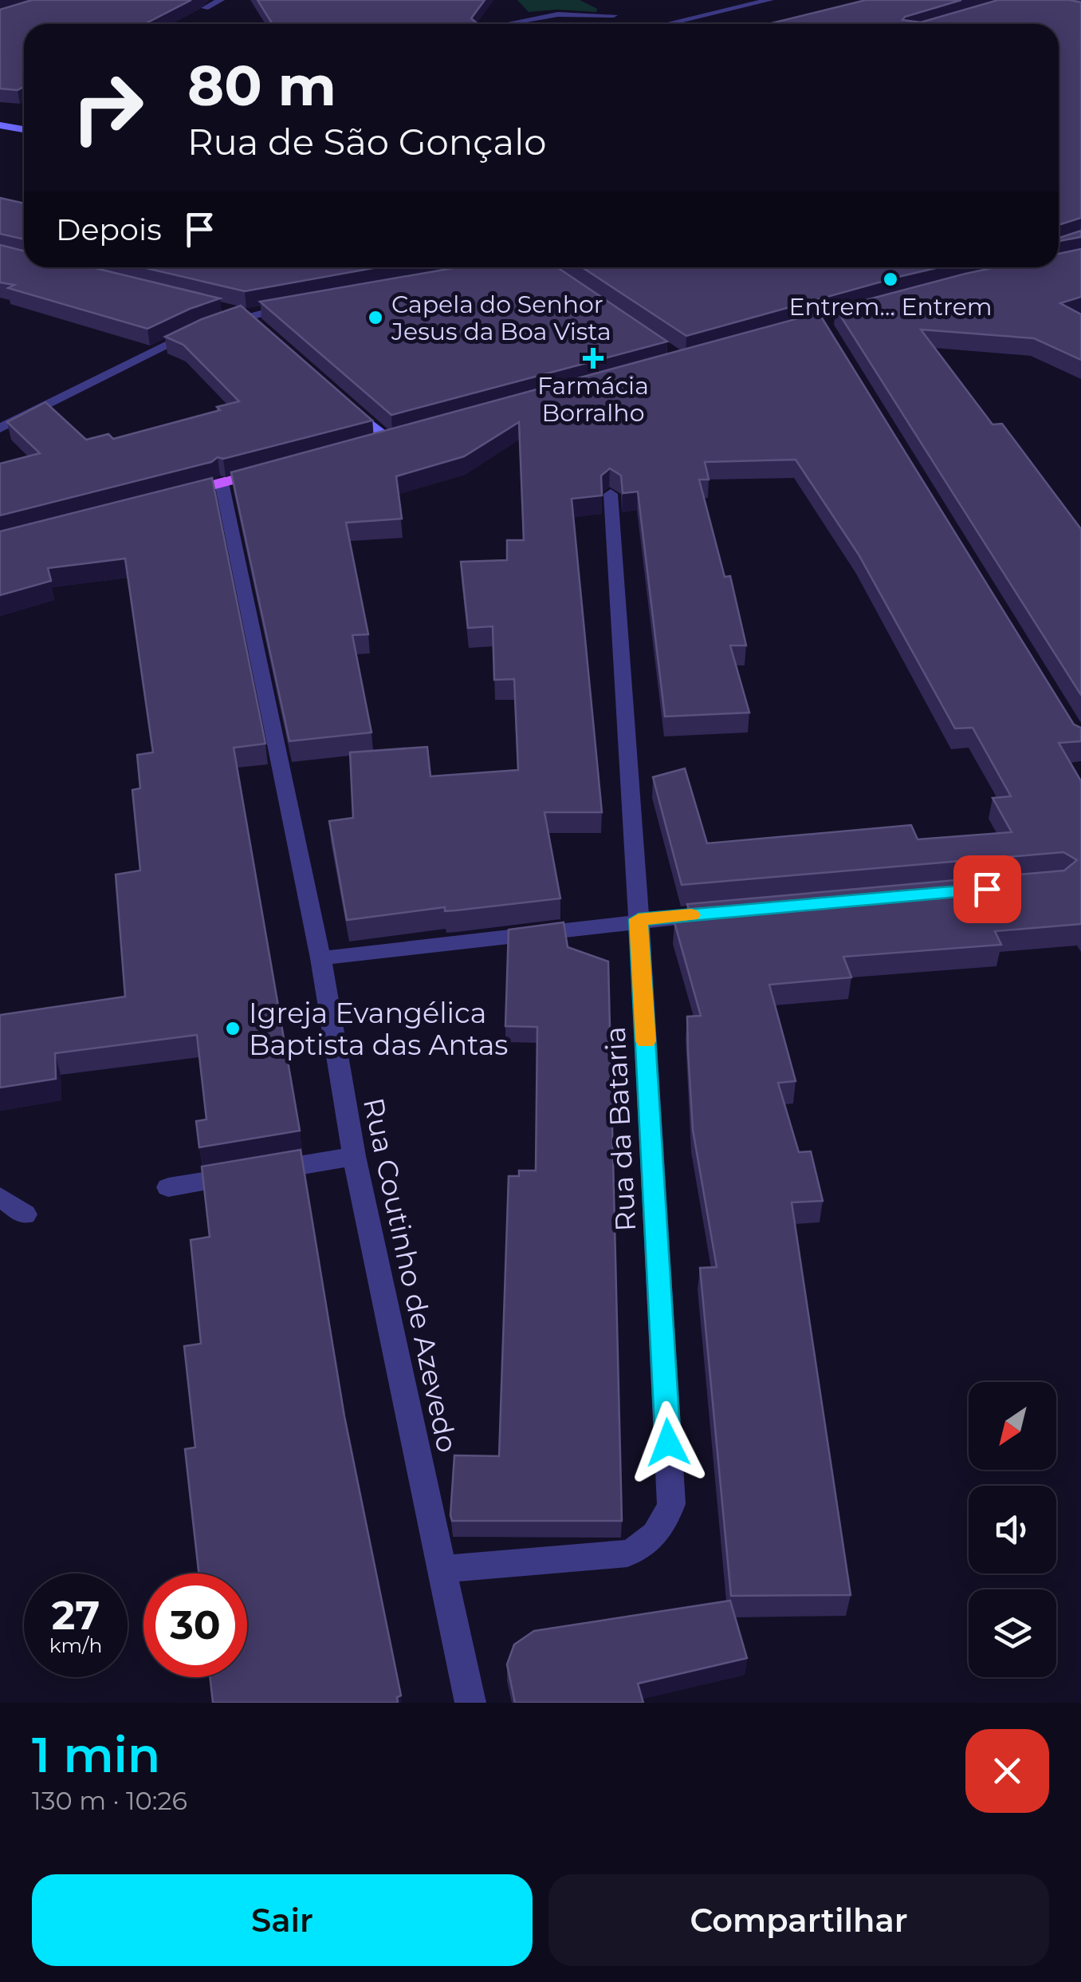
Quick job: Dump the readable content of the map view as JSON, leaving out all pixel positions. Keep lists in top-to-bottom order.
{
  "streets": {
    "street": ["Rua da Bataria", "Rua Coutinho de Azevedo"]
  },
  "crossings": [
    ["Rua da Bataria", "Rua Coutinho de Azevedo"]
  ],
  "places": {
    "other": ["Entrem... Entrem", "Capela do Senhor Jesus da Boa Vista", "Igreja Evangélica Baptista das Antas"],
    "health": ["Farmácia Borralho"]
  },
  "north": "bottom left",
  "page": {
    "turn": ["80 m", "Rua de São Gonçalo"],
    "then": "Depois",
    "speed": "27 km/h",
    "limit": "30",
    "heading": ["1 min", "130 m · 10:26"],
    "buttons": ["Sair", "Compartilhar"]
  }
}
